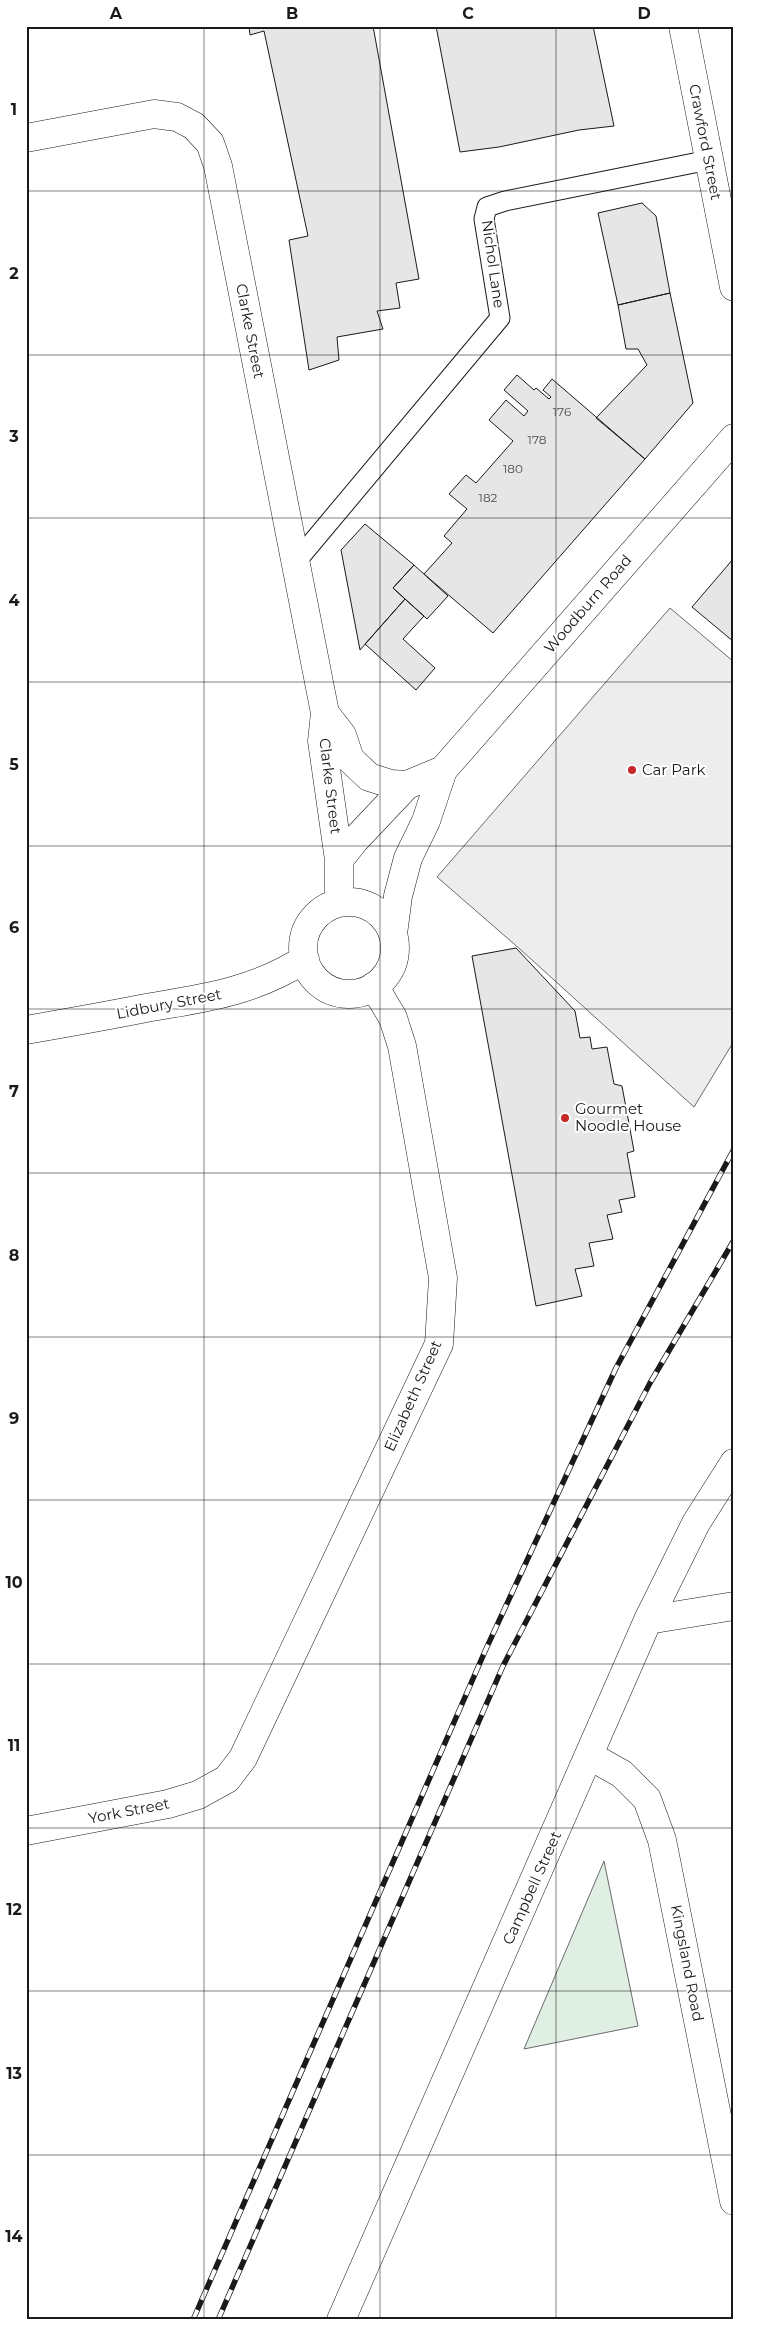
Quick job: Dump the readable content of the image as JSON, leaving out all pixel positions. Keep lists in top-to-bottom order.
{
  "streets": {
    "street": [
      "Crawford Street",
      "Clarke Street",
      "Woodburn Road",
      "Lidbury Street",
      "Elizabeth Street",
      "York Street",
      "Campbell Street",
      "Kingsland Road"
    ],
    "lane": ["Nichol Lane"]
  },
  "crossings": [
    ["Crawford Street", "Nichol Lane"],
    ["Nichol Lane", "Clarke Street"],
    ["Clarke Street", "Woodburn Road"],
    ["Woodburn Road", "Lidbury Street"],
    ["Woodburn Road", "Elizabeth Street"],
    ["Lidbury Street", "Elizabeth Street"],
    ["Elizabeth Street", "York Street"],
    ["Campbell Street", "Kingsland Road"]
  ],
  "places": ["Car Park", "Gourmet Noodle House"],
  "house_numbers": [
    "176",
    "178",
    "180",
    "182"
  ],
  "grid": {
    "columns": [
      "A",
      "B",
      "C",
      "D"
    ],
    "rows": [
      "1",
      "2",
      "3",
      "4",
      "5",
      "6",
      "7",
      "8",
      "9",
      "10",
      "11",
      "12",
      "13",
      "14"
    ]
  }
}
